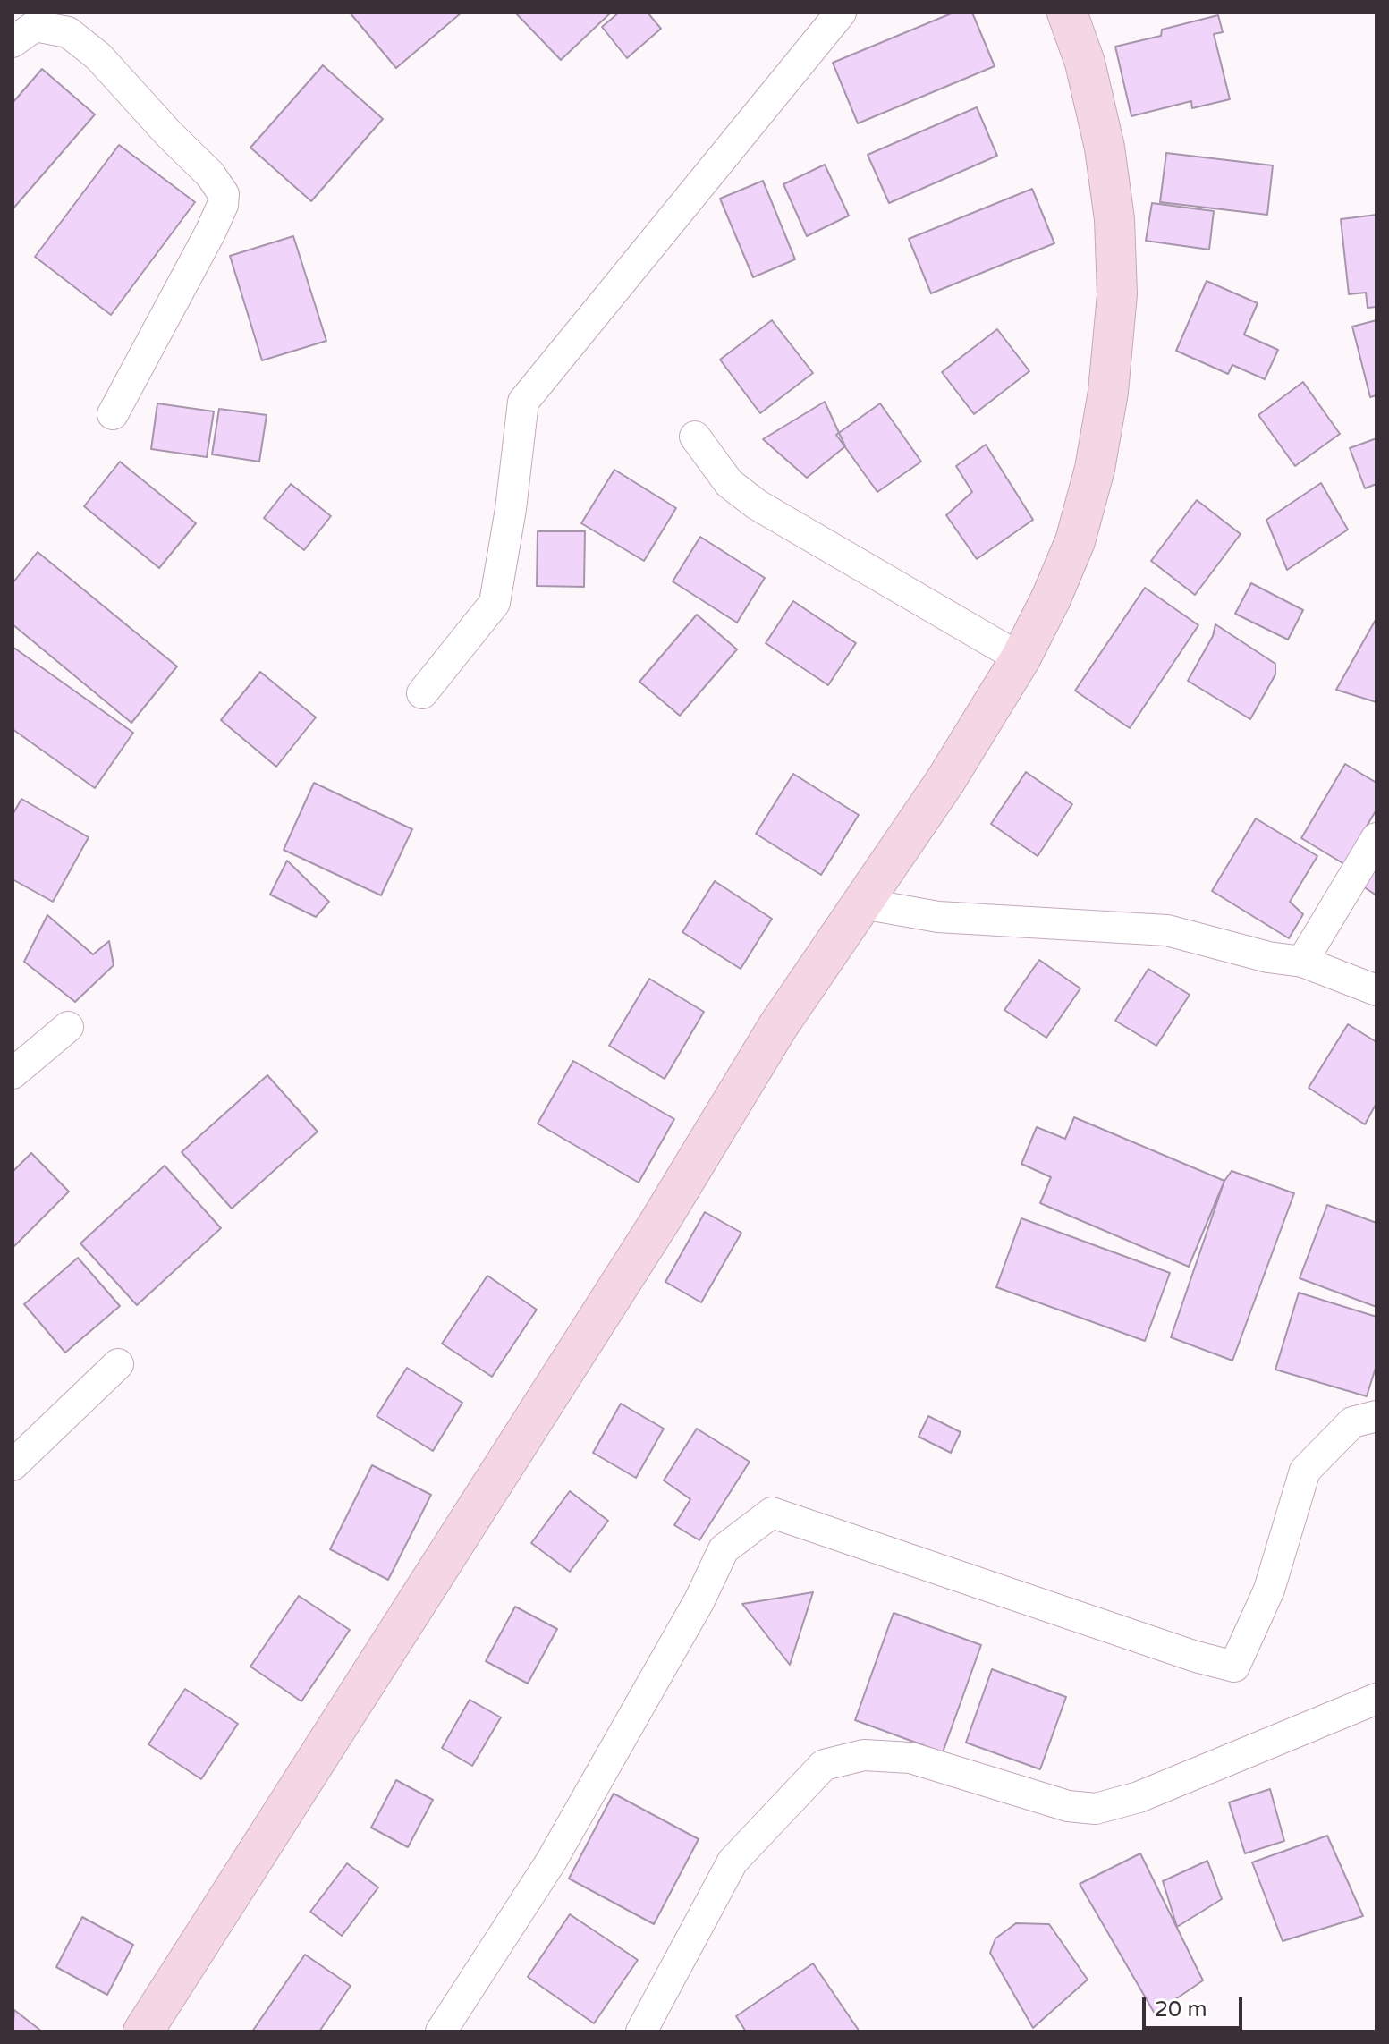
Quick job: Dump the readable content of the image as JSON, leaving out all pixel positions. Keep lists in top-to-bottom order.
{
  "scale_bar": "20 m"
}
